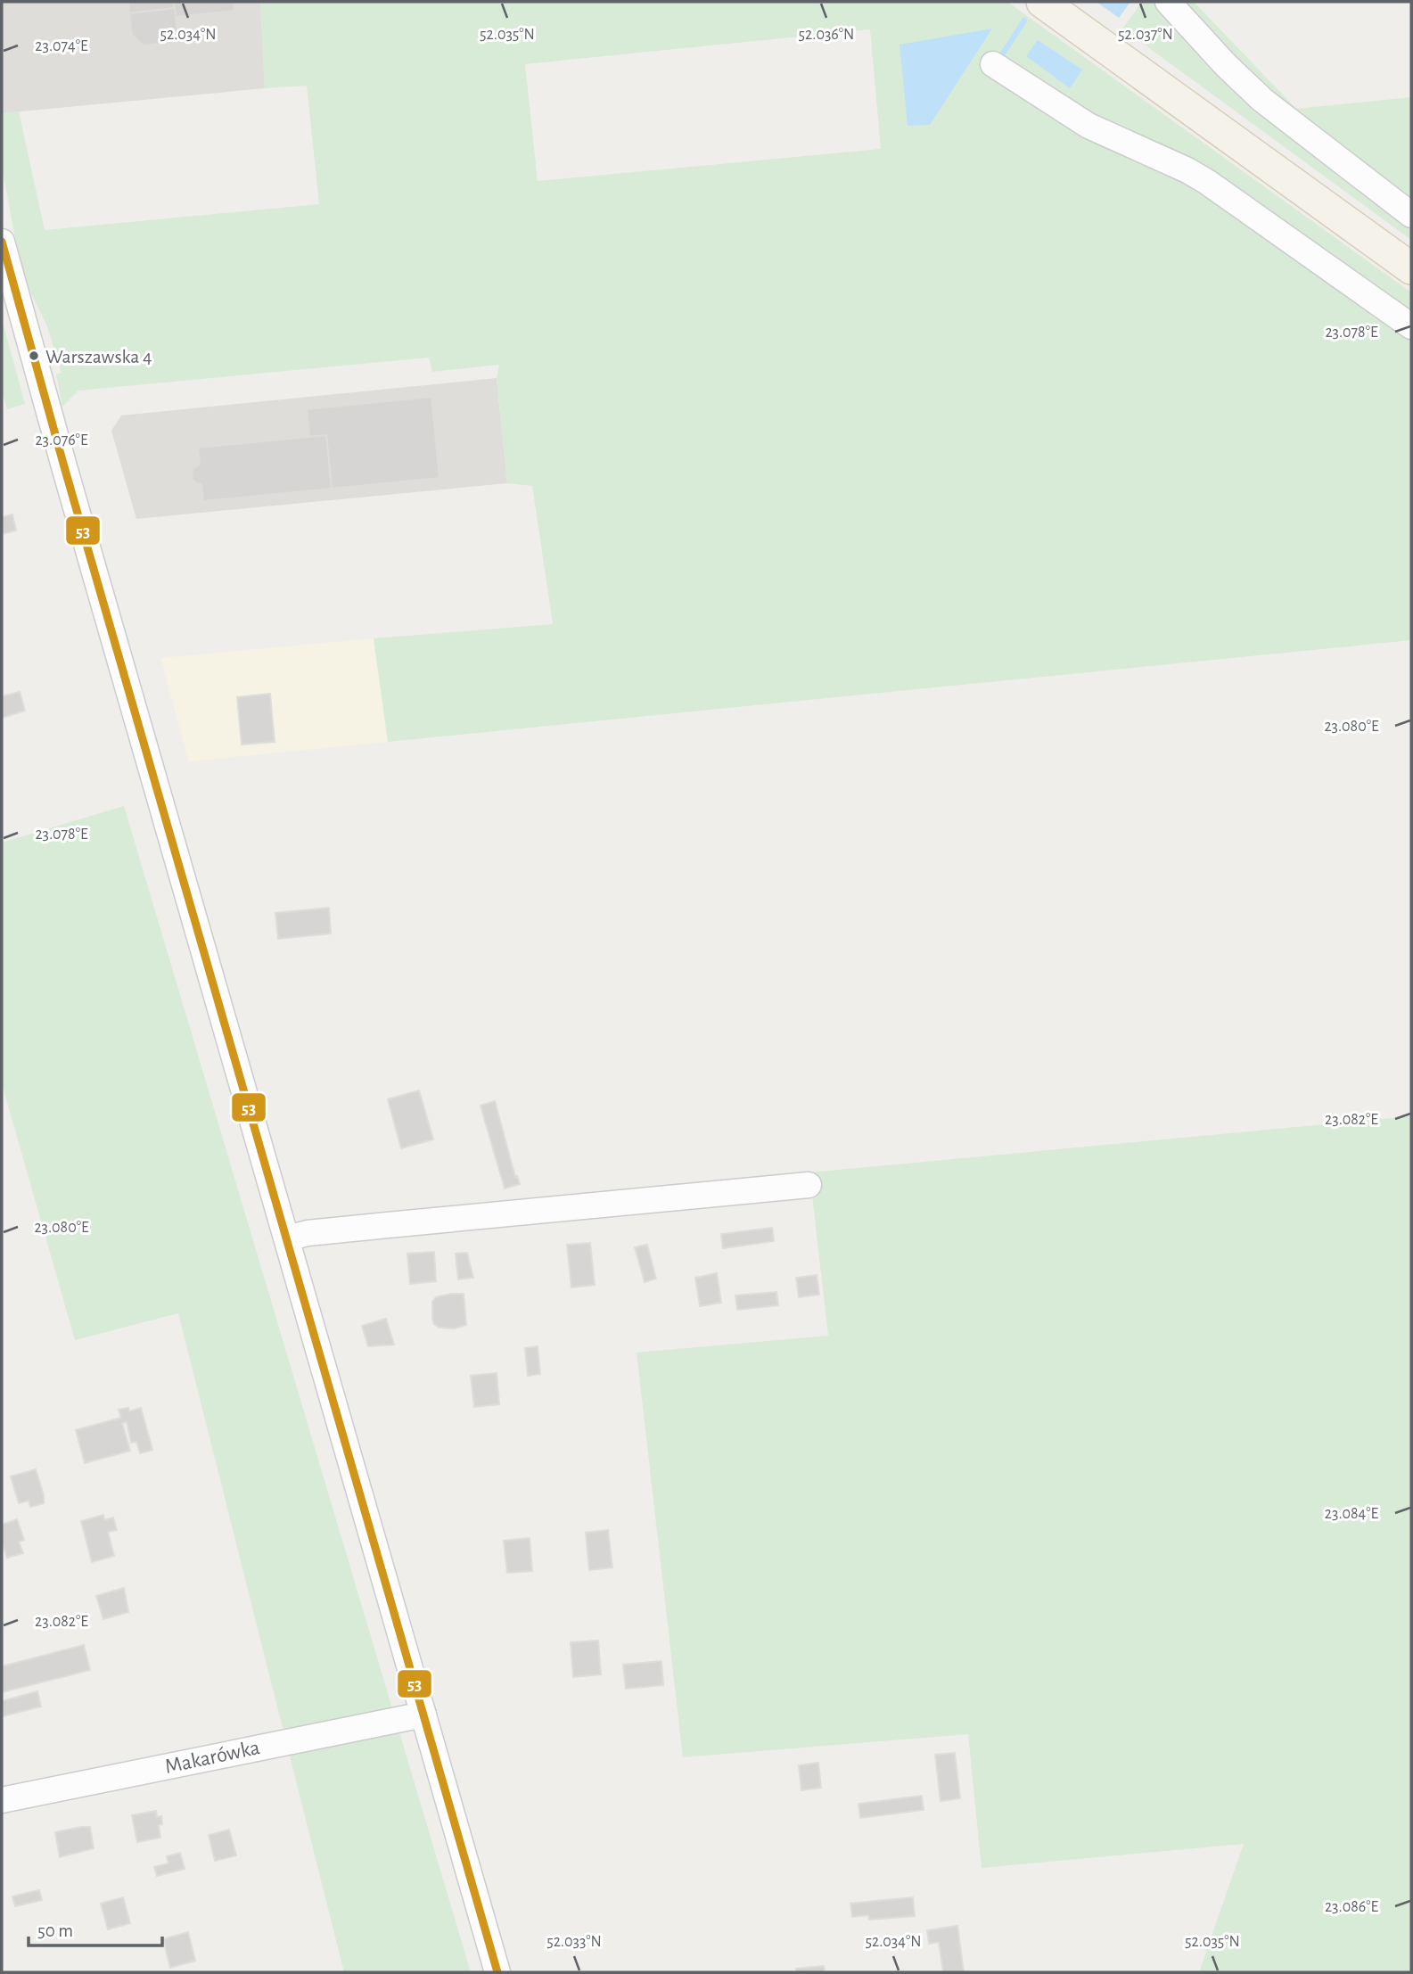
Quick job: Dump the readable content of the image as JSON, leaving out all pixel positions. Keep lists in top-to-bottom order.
{
  "streets": {
    "street": ["Makarówka"]
  },
  "places": ["Warszawska 4"],
  "lines": ["transit line 53"],
  "scale_bar": "50 m",
  "coordinates": [
    "52.034°N",
    "52.035°N",
    "52.036°N",
    "52.037°N",
    "23.074°E",
    "23.078°E",
    "23.076°E",
    "23.080°E",
    "23.082°E",
    "23.084°E",
    "23.086°E",
    "52.033°N"
  ]
}
